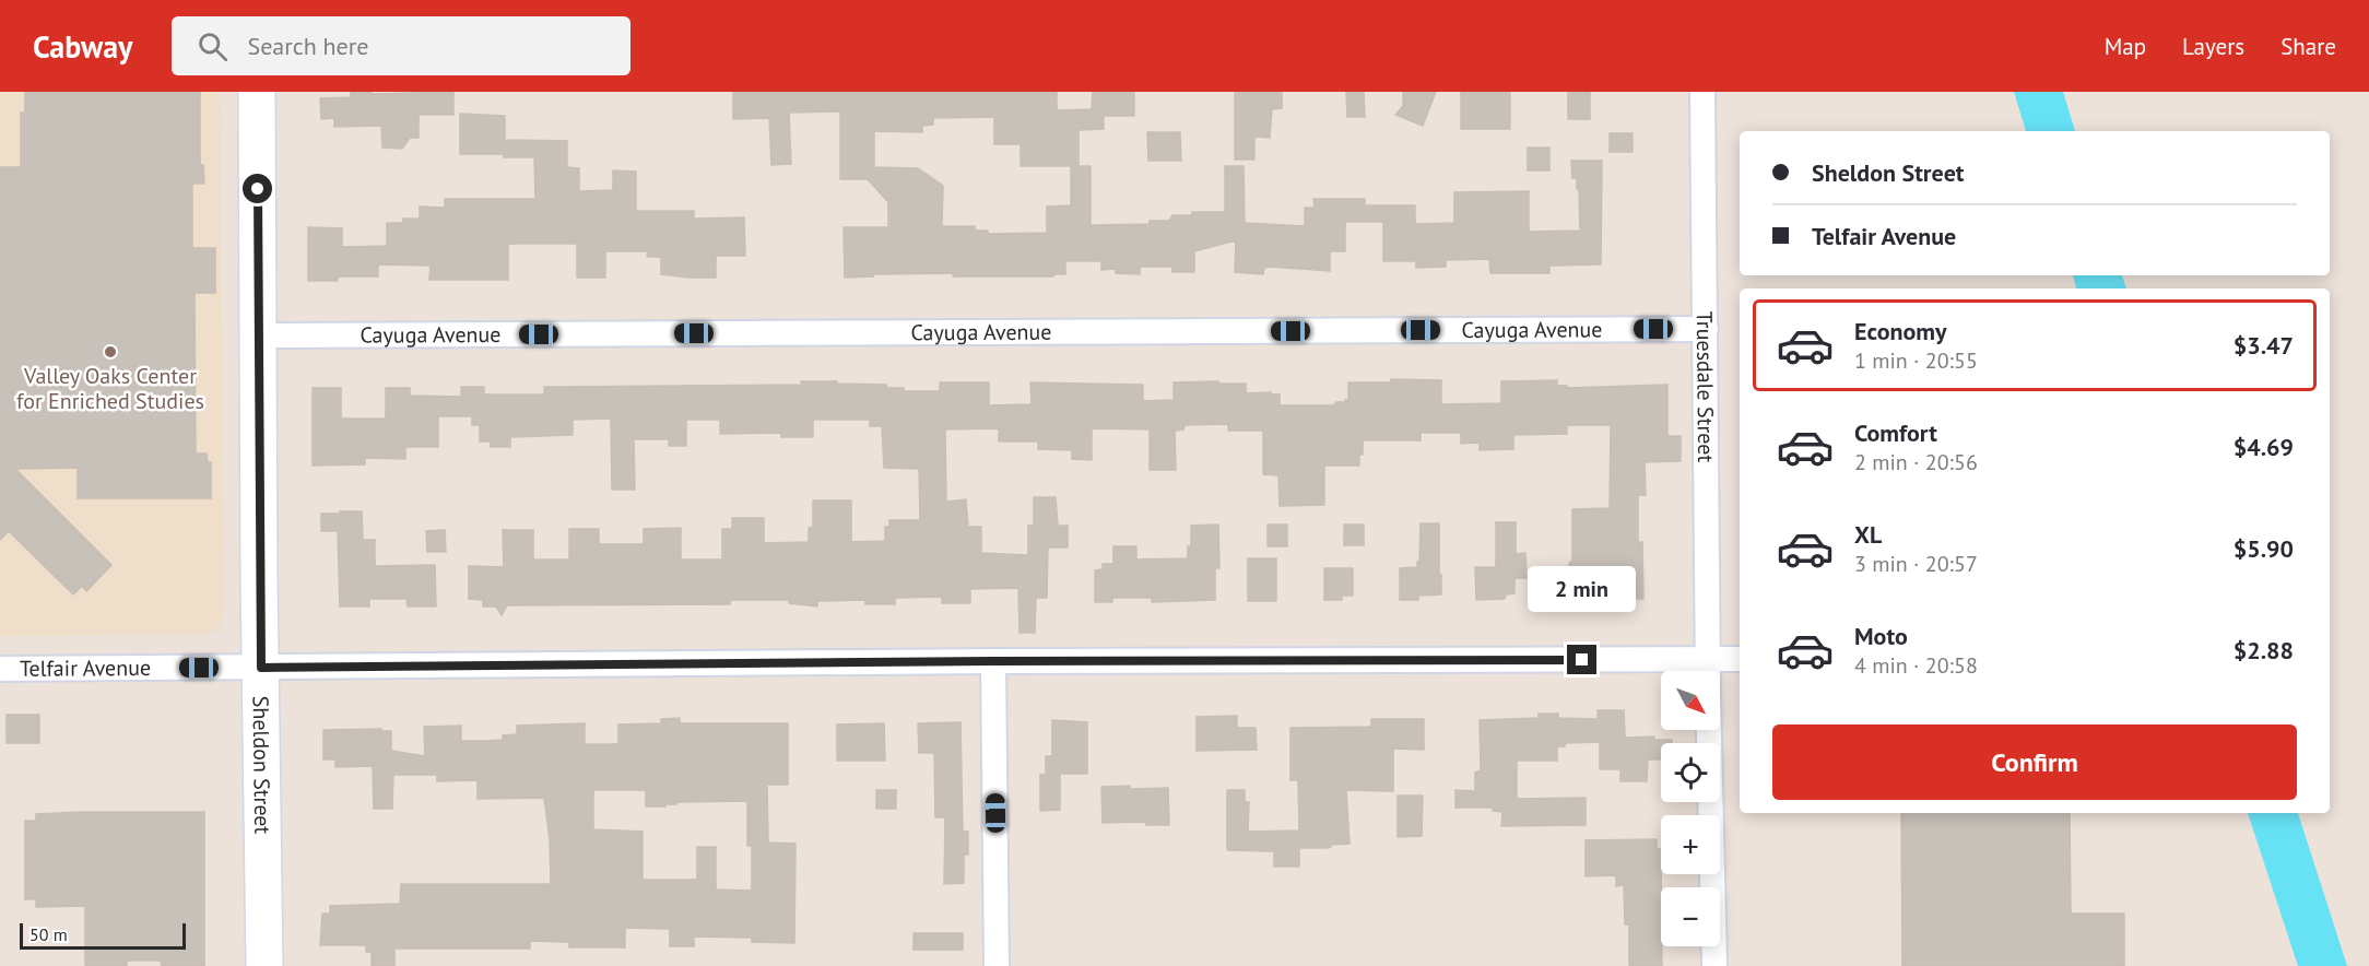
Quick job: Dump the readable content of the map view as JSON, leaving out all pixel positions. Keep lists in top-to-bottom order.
{
  "streets": {
    "main road": ["Sheldon Street"],
    "street": ["Cayuga Avenue", "Truesdale Street", "Telfair Avenue"]
  },
  "crossings": [
    ["Cayuga Avenue", "Truesdale Street"],
    ["Cayuga Avenue", "Sheldon Street"],
    ["Truesdale Street", "Telfair Avenue"],
    ["Telfair Avenue", "Sheldon Street"]
  ],
  "places": ["Valley Oaks Center for Enriched Studies"],
  "scale_bar": "50 m",
  "north": "bottom right",
  "page": {
    "header": "Cabway",
    "search": "Search here",
    "nav": ["Map", "Layers", "Share"],
    "banner": ["Sheldon Street", "Telfair Avenue"],
    "list": [
      {
        "name": "Economy",
        "note": "1 min · 20:55",
        "value": "$3.47"
      },
      {
        "name": "Comfort",
        "note": "2 min · 20:56",
        "value": "$4.69"
      },
      {
        "name": "XL",
        "note": "3 min · 20:57",
        "value": "$5.90"
      },
      {
        "name": "Moto",
        "note": "4 min · 20:58",
        "value": "$2.88"
      }
    ],
    "bubble": "2 min",
    "map_buttons": ["+", "−"],
    "buttons": "Confirm",
    "scale": "50 m"
  }
}
